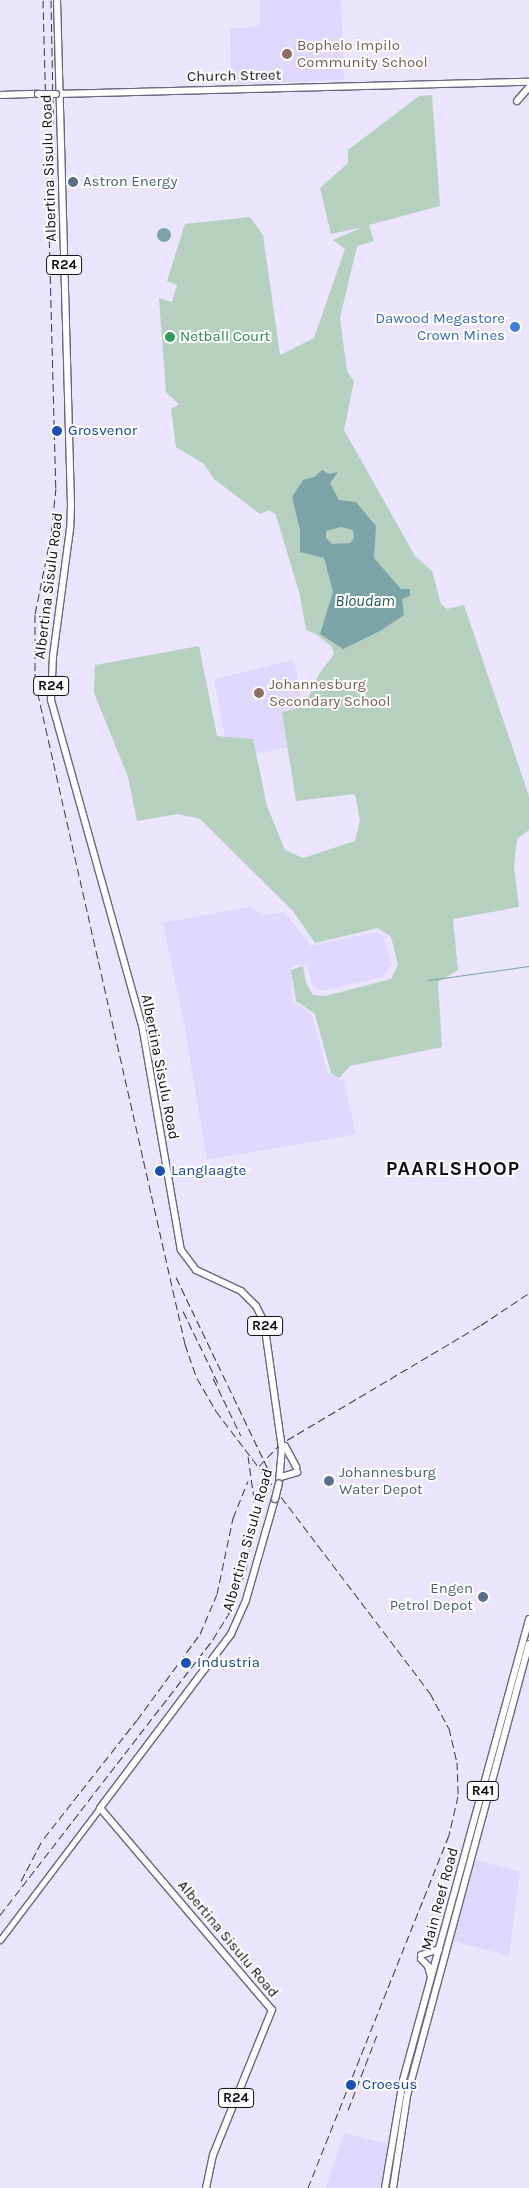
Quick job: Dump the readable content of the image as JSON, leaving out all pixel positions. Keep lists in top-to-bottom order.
{
  "streets": {
    "main road": [
      "Church Street",
      "Albertina Sisulu Road",
      "R24",
      "R41",
      "Main Reef Road"
    ]
  },
  "crossings": [
    ["Church Street", "Albertina Sisulu Road"]
  ],
  "districts": ["PAARLSHOOP"],
  "water": ["Bloudam"],
  "places": [
    "Bophelo Impilo Community School",
    "Astron Energy",
    "Dawood Megastore Crown Mines",
    "Netball Court",
    "Grosvenor",
    "Johannesburg Secondary School",
    "Langlaagte",
    "Johannesburg Water Depot",
    "Engen Petrol Depot",
    "Industria",
    "Croesus"
  ]
}
